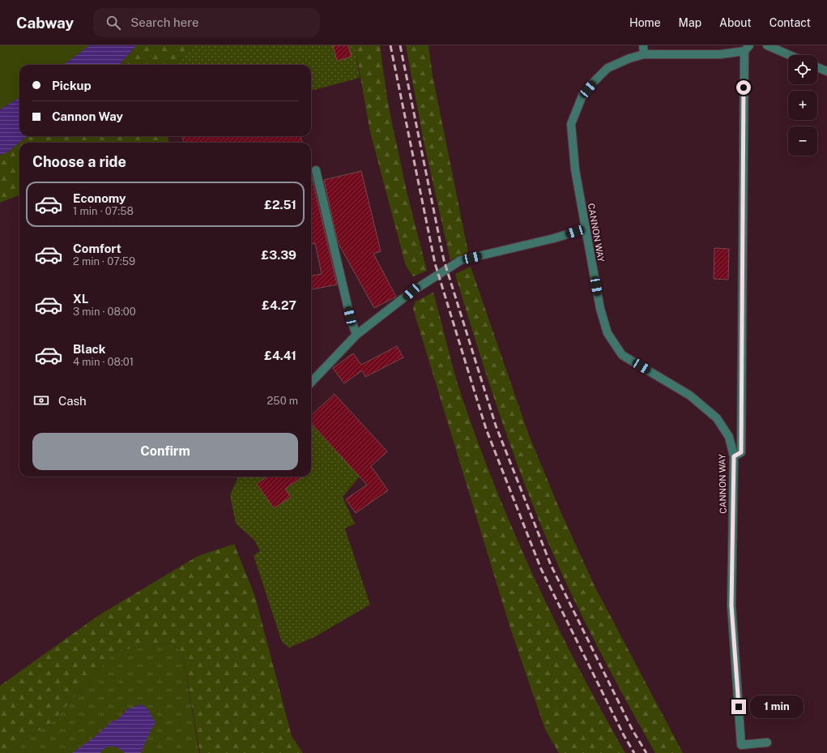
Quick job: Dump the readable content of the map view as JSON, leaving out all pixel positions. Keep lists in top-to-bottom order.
{
  "streets": {
    "street": ["CANNON WAY"]
  },
  "page": {
    "header": "Cabway",
    "search": "Search here",
    "nav": [
      "Home",
      "Map",
      "About",
      "Contact"
    ],
    "map_buttons": ["+", "−"],
    "banner": ["Pickup", "Cannon Way"],
    "heading": "Choose a ride",
    "list": [
      {
        "name": "Economy",
        "note": "1 min · 07:58",
        "value": "£2.51"
      },
      {
        "name": "Comfort",
        "note": "2 min · 07:59",
        "value": "£3.39"
      },
      {
        "name": "XL",
        "note": "3 min · 08:00",
        "value": "£4.27"
      },
      {
        "name": "Black",
        "note": "4 min · 08:01",
        "value": "£4.41"
      }
    ],
    "pay": ["Cash", "250 m"],
    "buttons": "Confirm",
    "bubble": "1 min"
  }
}
